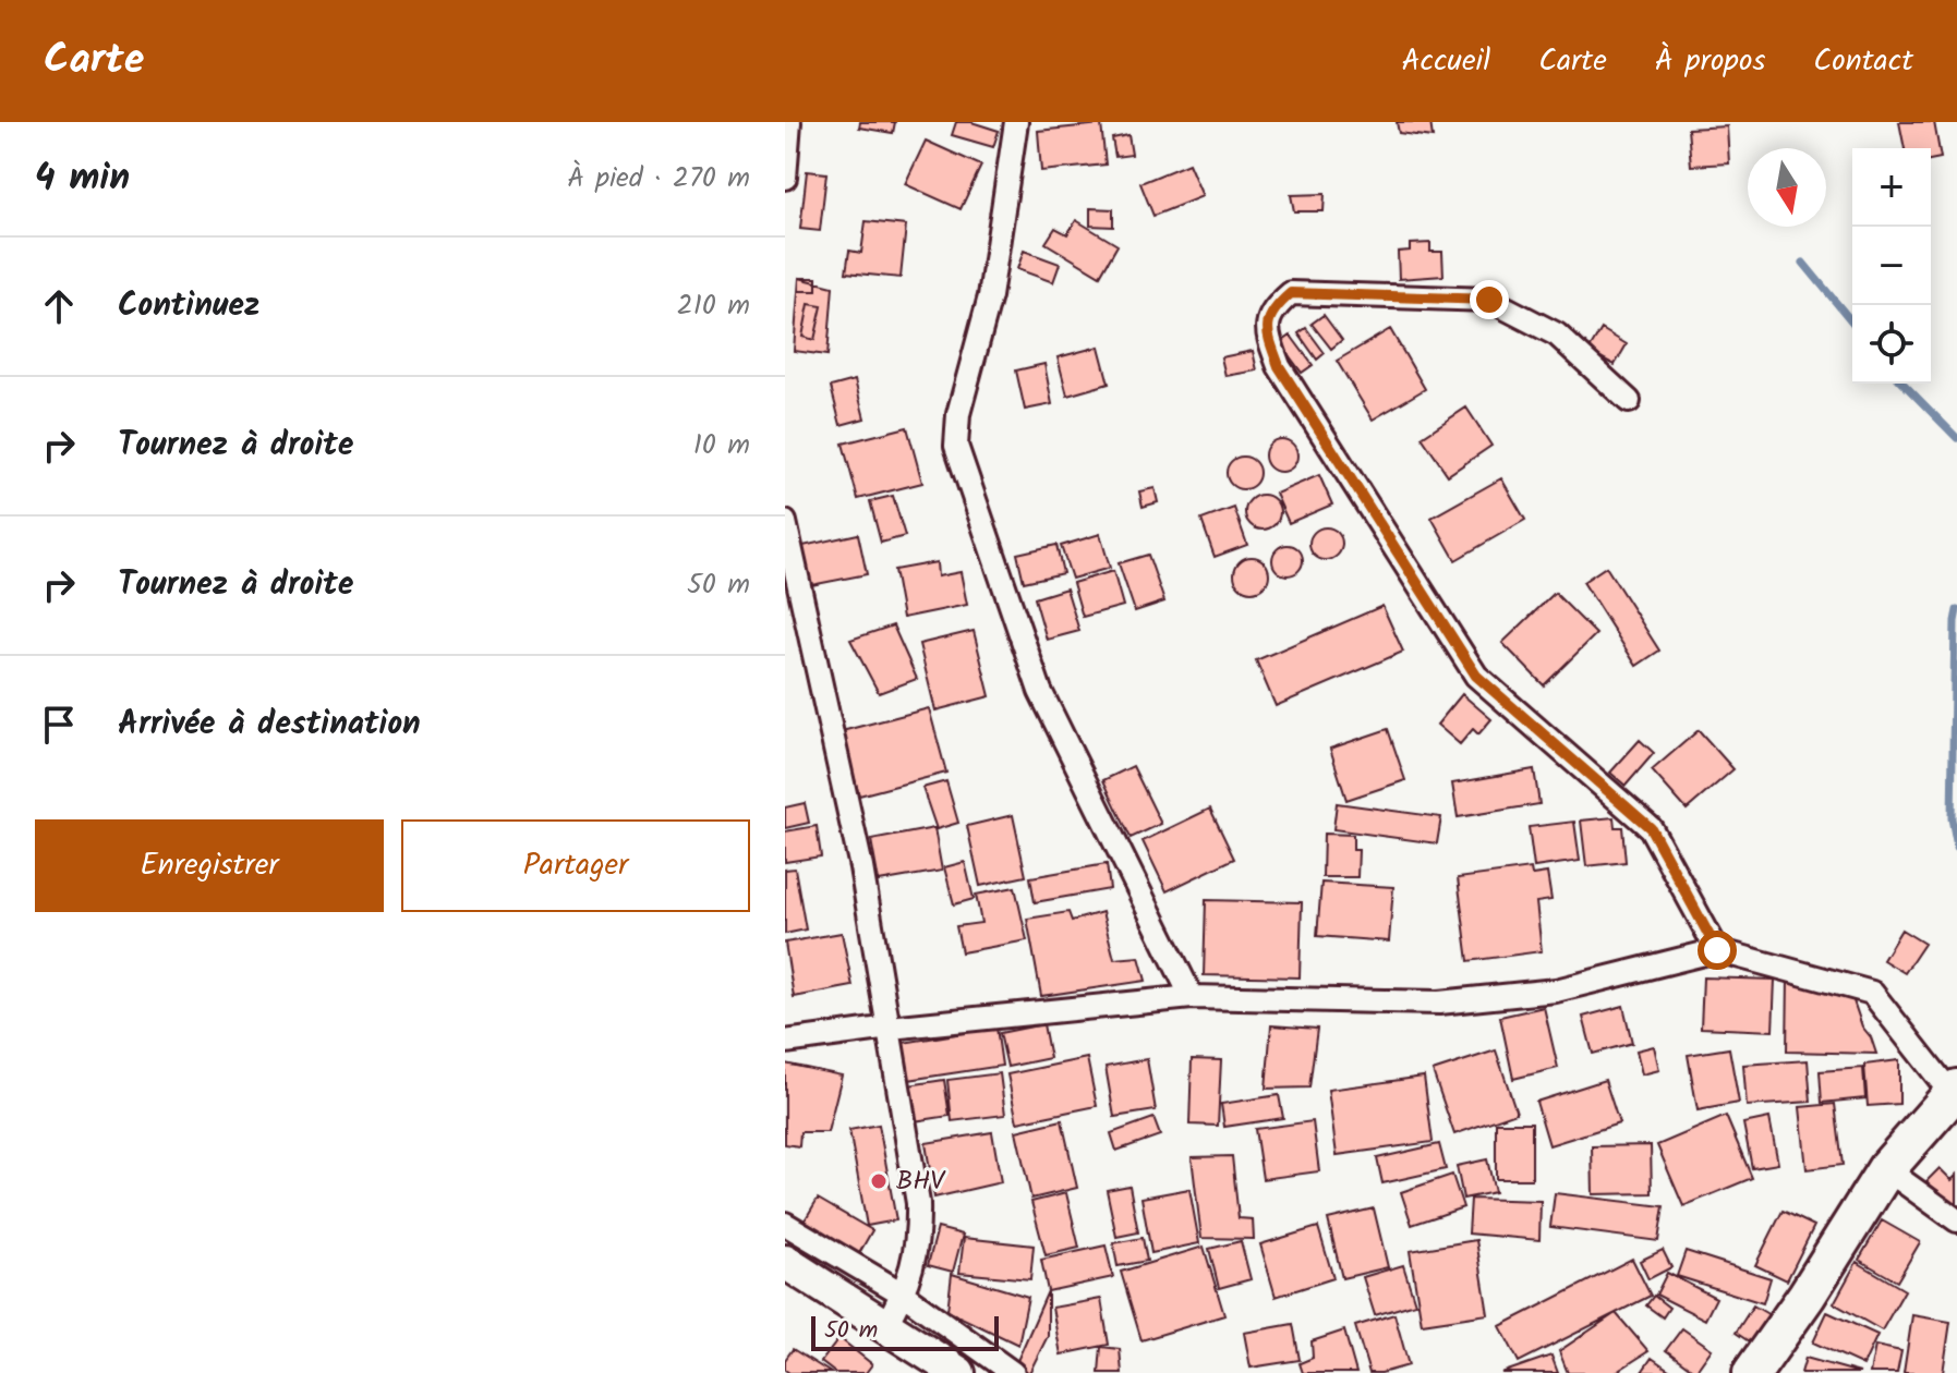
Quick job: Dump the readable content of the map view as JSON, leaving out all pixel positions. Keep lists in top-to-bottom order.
{
  "places": ["BHV"],
  "scale_bar": "50 m",
  "north": "bottom",
  "page": {
    "header": "Carte",
    "nav": [
      "Accueil",
      "Carte",
      "À propos",
      "Contact"
    ],
    "heading": ["4 min", "À pied · 270 m"],
    "map_buttons": ["+", "−"],
    "list": [
      ["Continuez", "210 m"],
      ["Tournez à droite", "10 m"],
      ["Tournez à droite", "50 m"],
      "Arrivée à destination"
    ],
    "buttons": ["Enregistrer", "Partager"],
    "scale": "50 m"
  }
}
